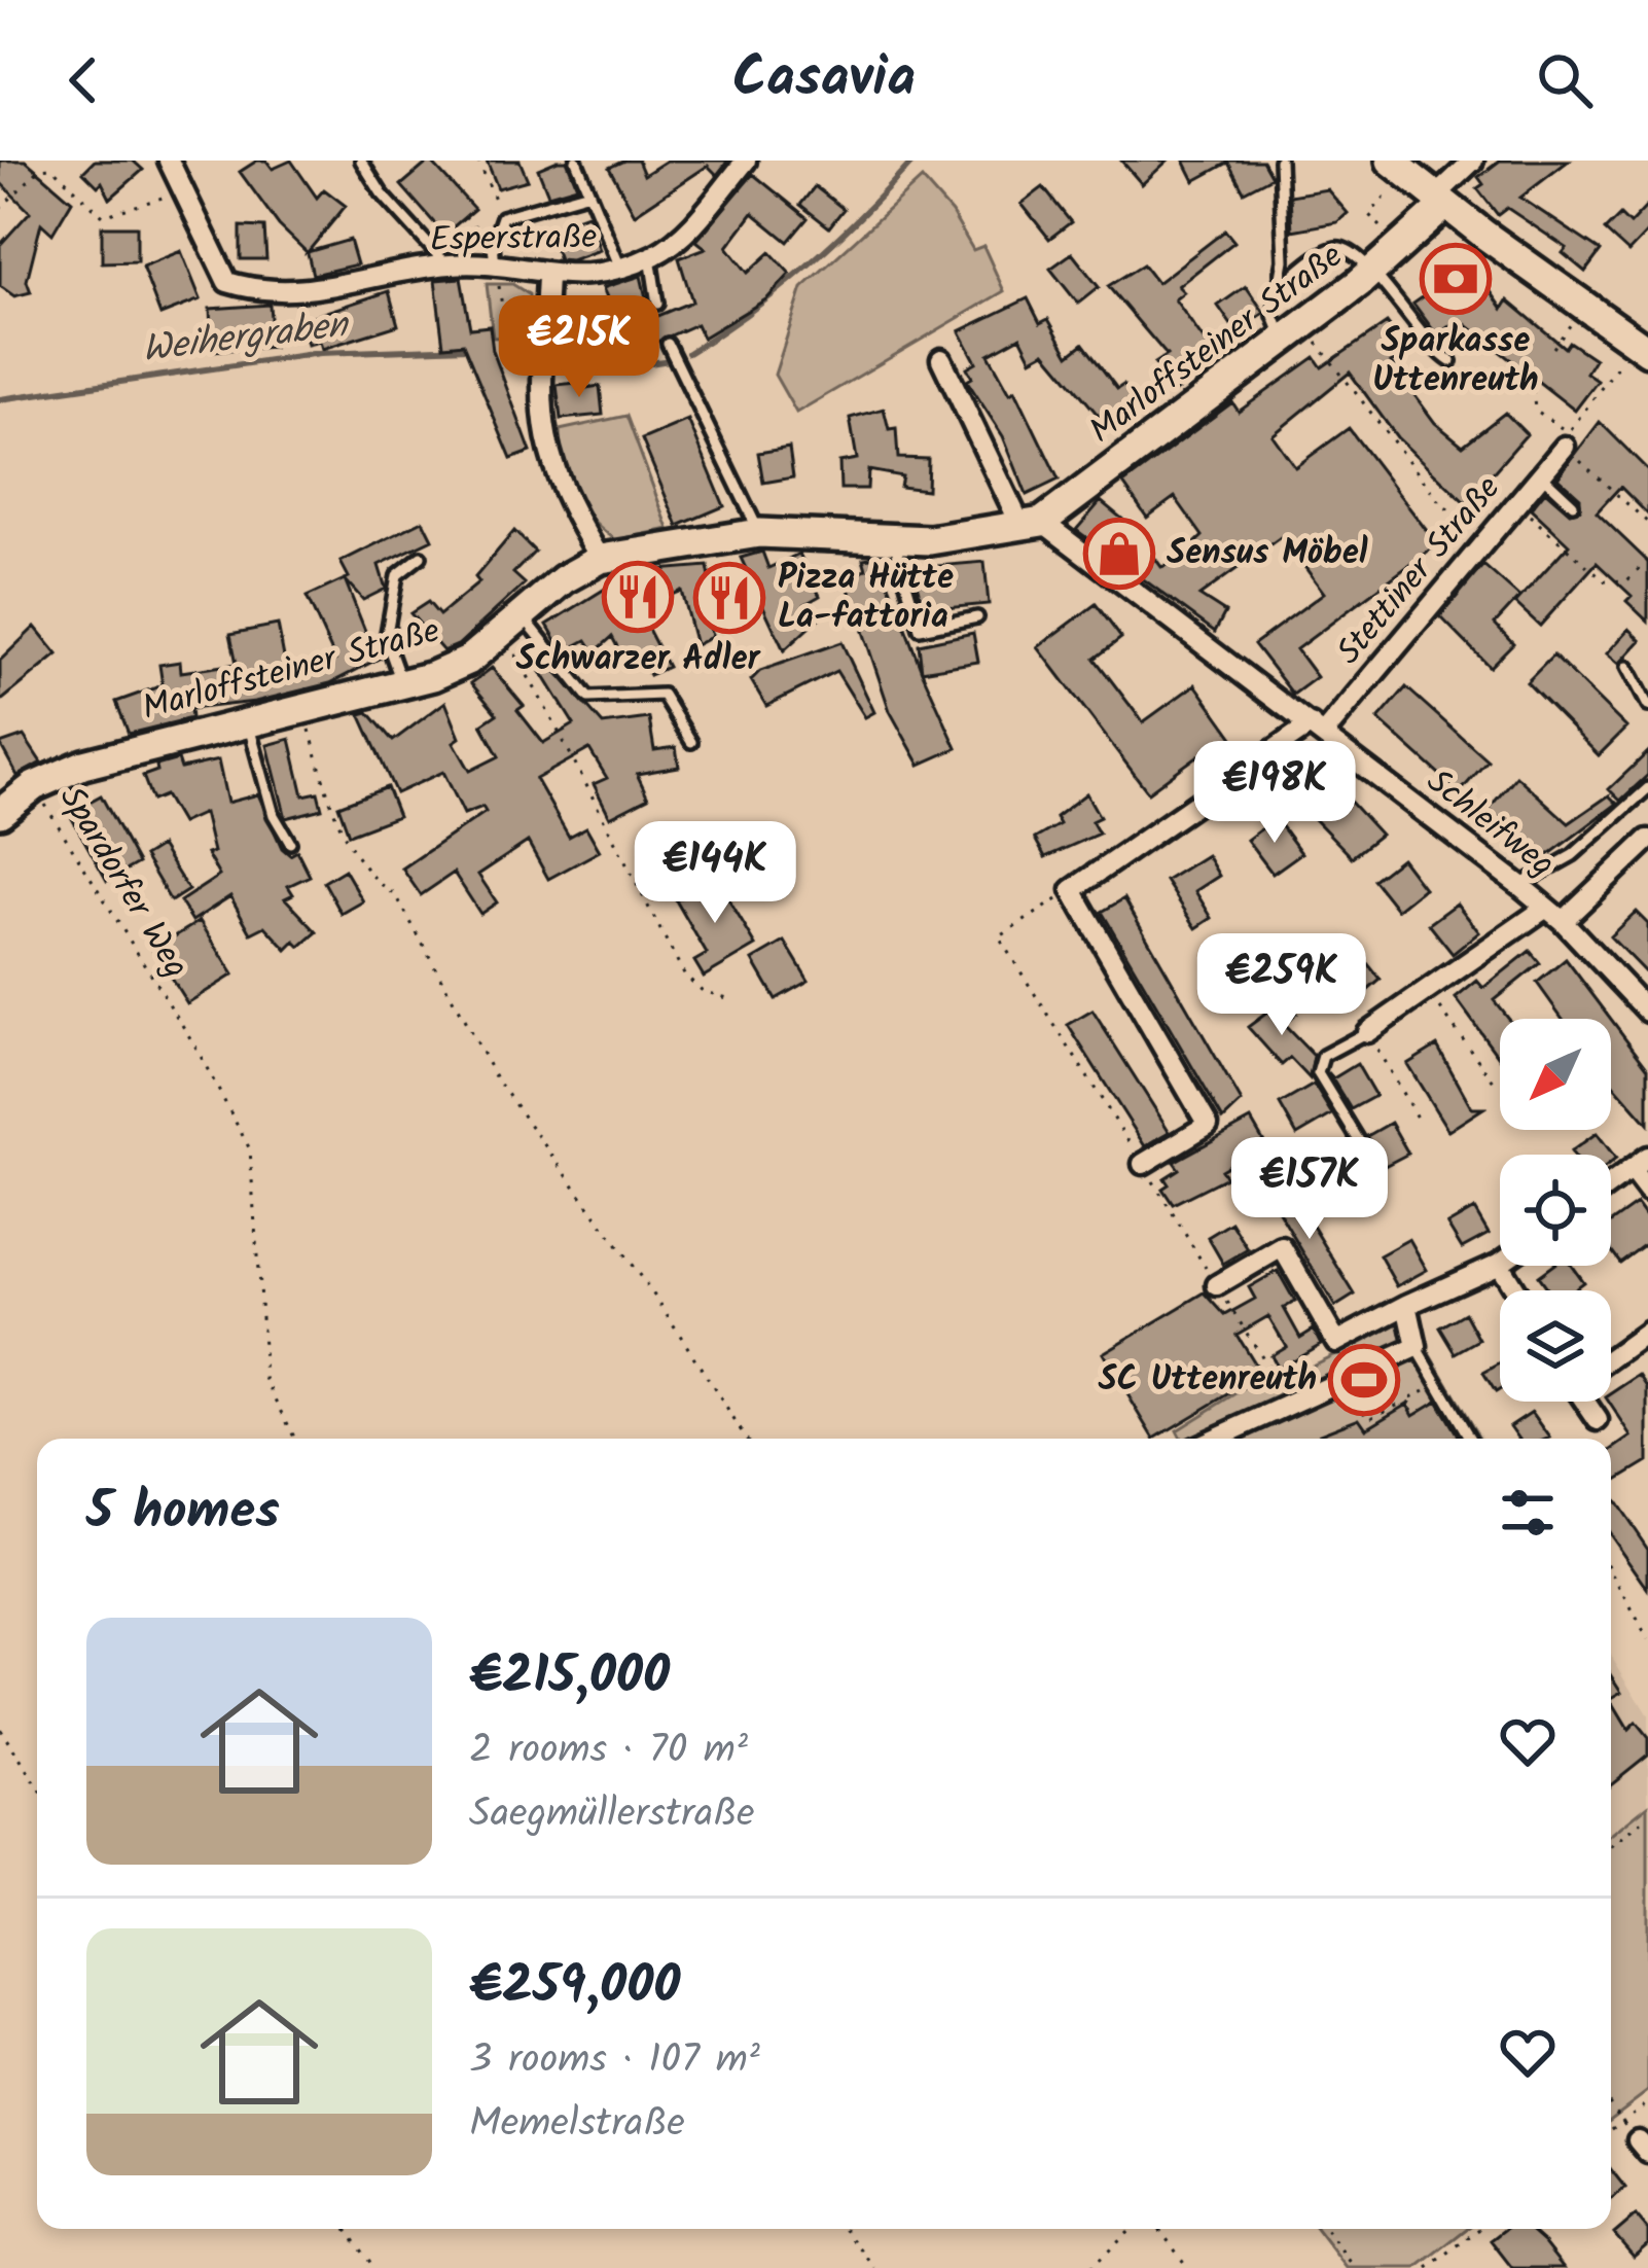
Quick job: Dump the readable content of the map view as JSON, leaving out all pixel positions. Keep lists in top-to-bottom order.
{
  "streets": {
    "street": [
      "Esperstraße",
      "Marloffsteiner Straße",
      "Stettiner Straße",
      "Schleifweg"
    ],
    "path": ["Spardorfer Weg"]
  },
  "crossings": [
    ["Marloffsteiner Straße", "Schleifweg"],
    ["Marloffsteiner Straße", "Spardorfer Weg"],
    ["Stettiner Straße", "Schleifweg"]
  ],
  "water": ["Weihergraben"],
  "places": {
    "bank": ["Sparkasse Uttenreuth"],
    "shop": ["Sensus Möbel"],
    "restaurant": ["Schwarzer Adler", "Pizza Hütte La-fattoria"],
    "sports": ["SC Uttenreuth"]
  },
  "north": "bottom left",
  "page": {
    "header": "Casavia",
    "price": [
      "€215K",
      "€198K",
      "€144K",
      "€259K",
      "€157K"
    ],
    "heading": "5 homes",
    "list": [
      {
        "name": "€215,000",
        "note": "2 rooms · 70 m² · Saegmüllerstraße"
      },
      {
        "name": "€259,000",
        "note": "3 rooms · 107 m² · Memelstraße"
      }
    ]
  }
}
